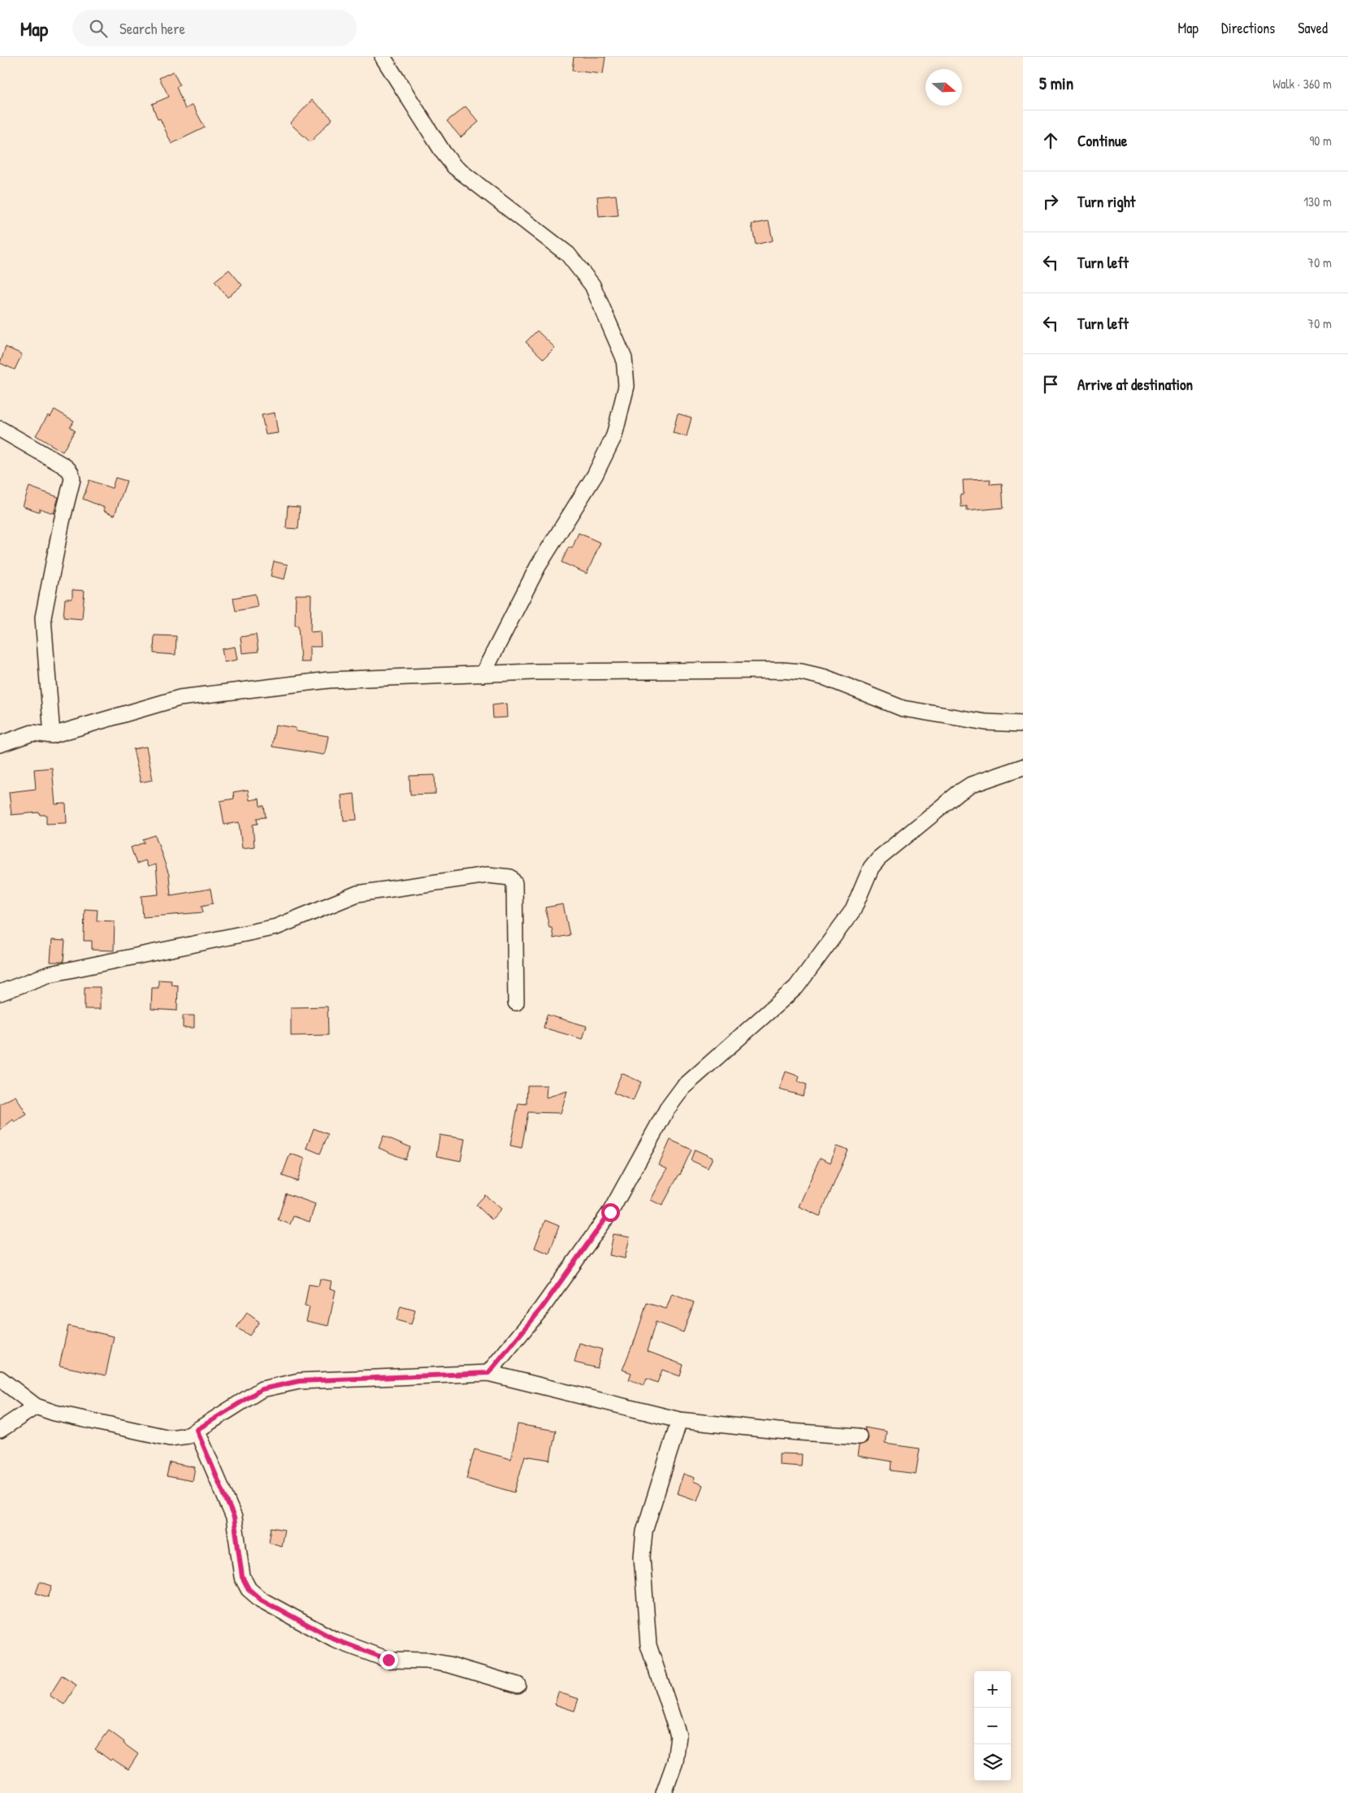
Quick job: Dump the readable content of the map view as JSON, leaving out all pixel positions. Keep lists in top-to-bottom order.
{
  "north": "right",
  "page": {
    "header": "Map",
    "search": "Search here",
    "nav": ["Map", "Directions", "Saved"],
    "heading": ["5 min", "Walk · 360 m"],
    "list": [
      ["Continue", "90 m"],
      ["Turn right", "130 m"],
      ["Turn left", "70 m"],
      ["Turn left", "70 m"],
      "Arrive at destination"
    ],
    "map_buttons": ["+", "−"]
  }
}
